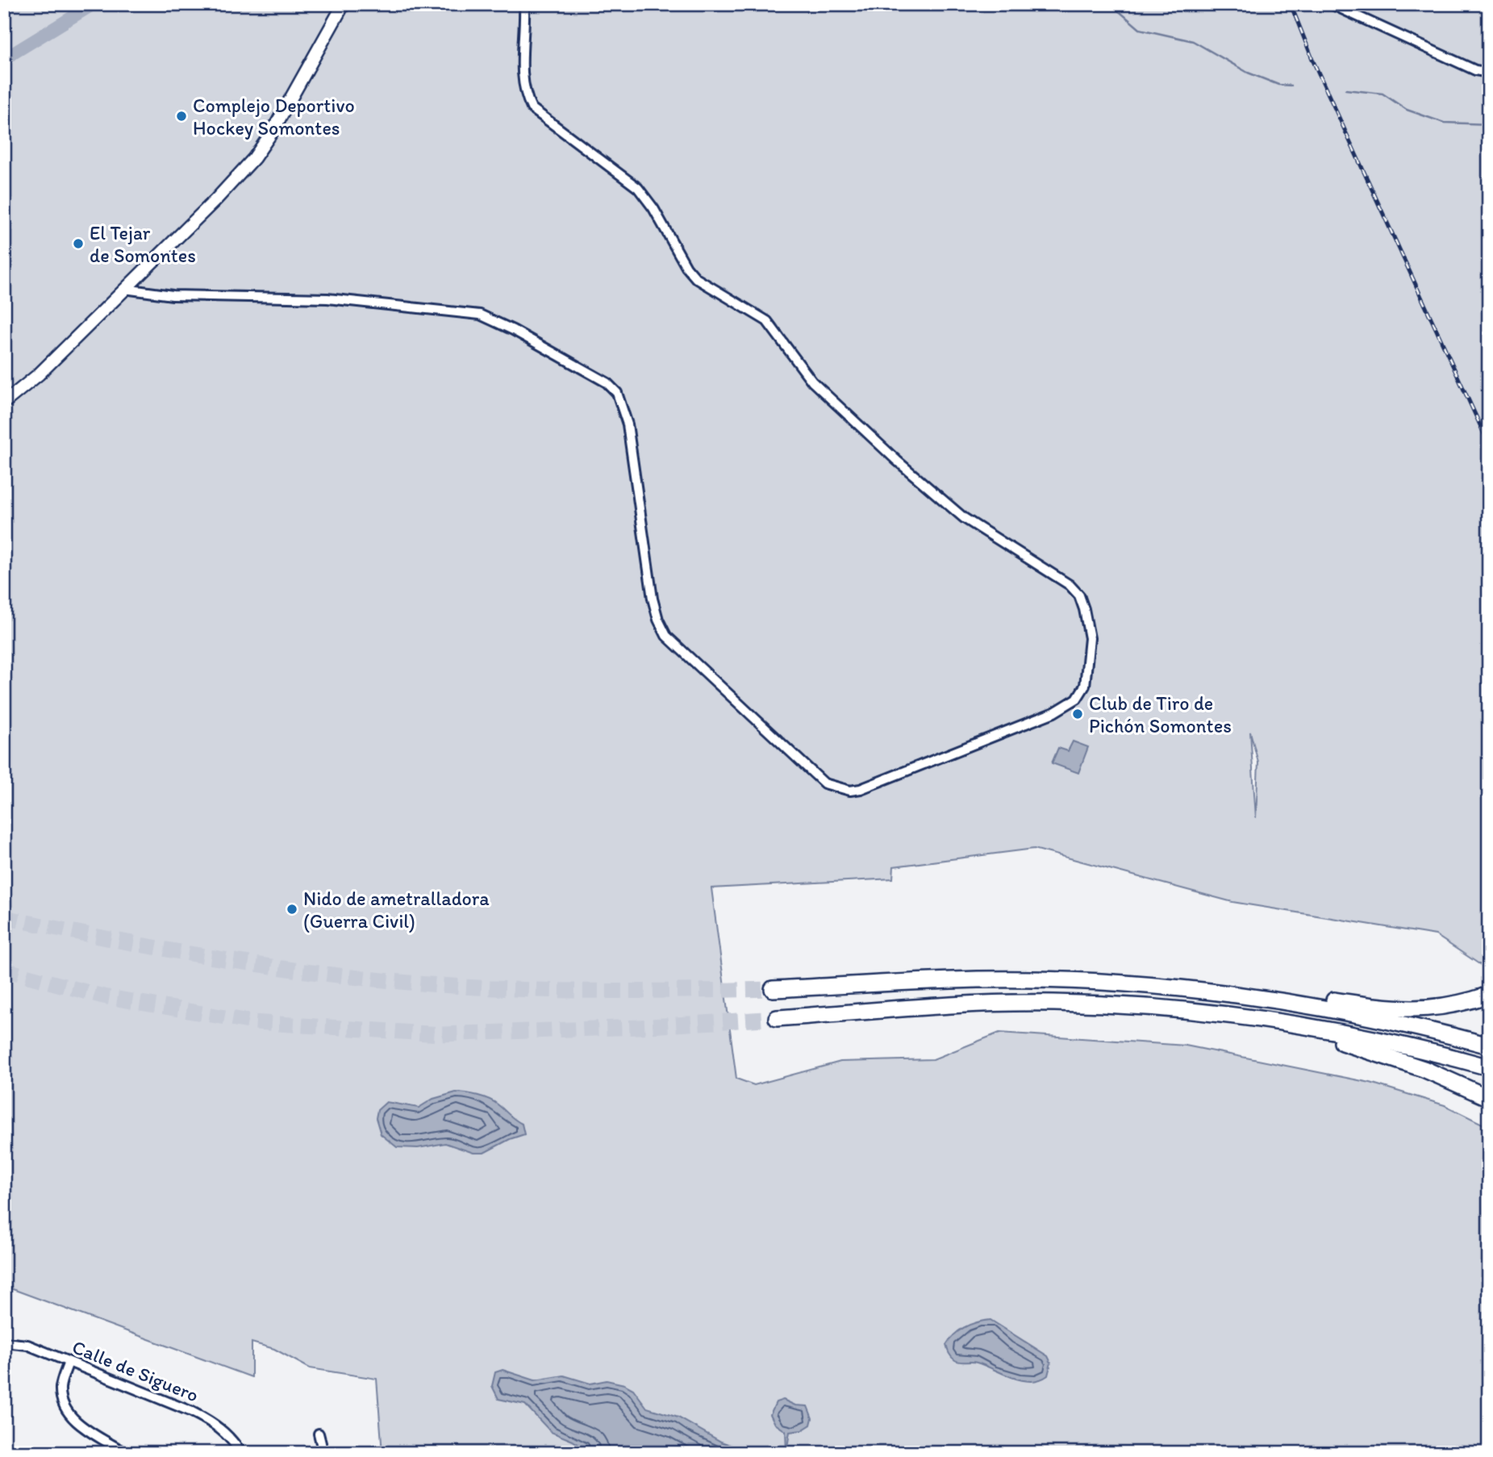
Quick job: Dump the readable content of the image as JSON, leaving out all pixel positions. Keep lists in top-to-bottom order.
{
  "streets": {
    "street": ["Calle de Siguero"]
  },
  "places": [
    "Complejo Deportivo Hockey Somontes",
    "El Tejar de Somontes",
    "Club de Tiro de Pichón Somontes",
    "Nido de ametralladora (Guerra Civil)"
  ]
}
